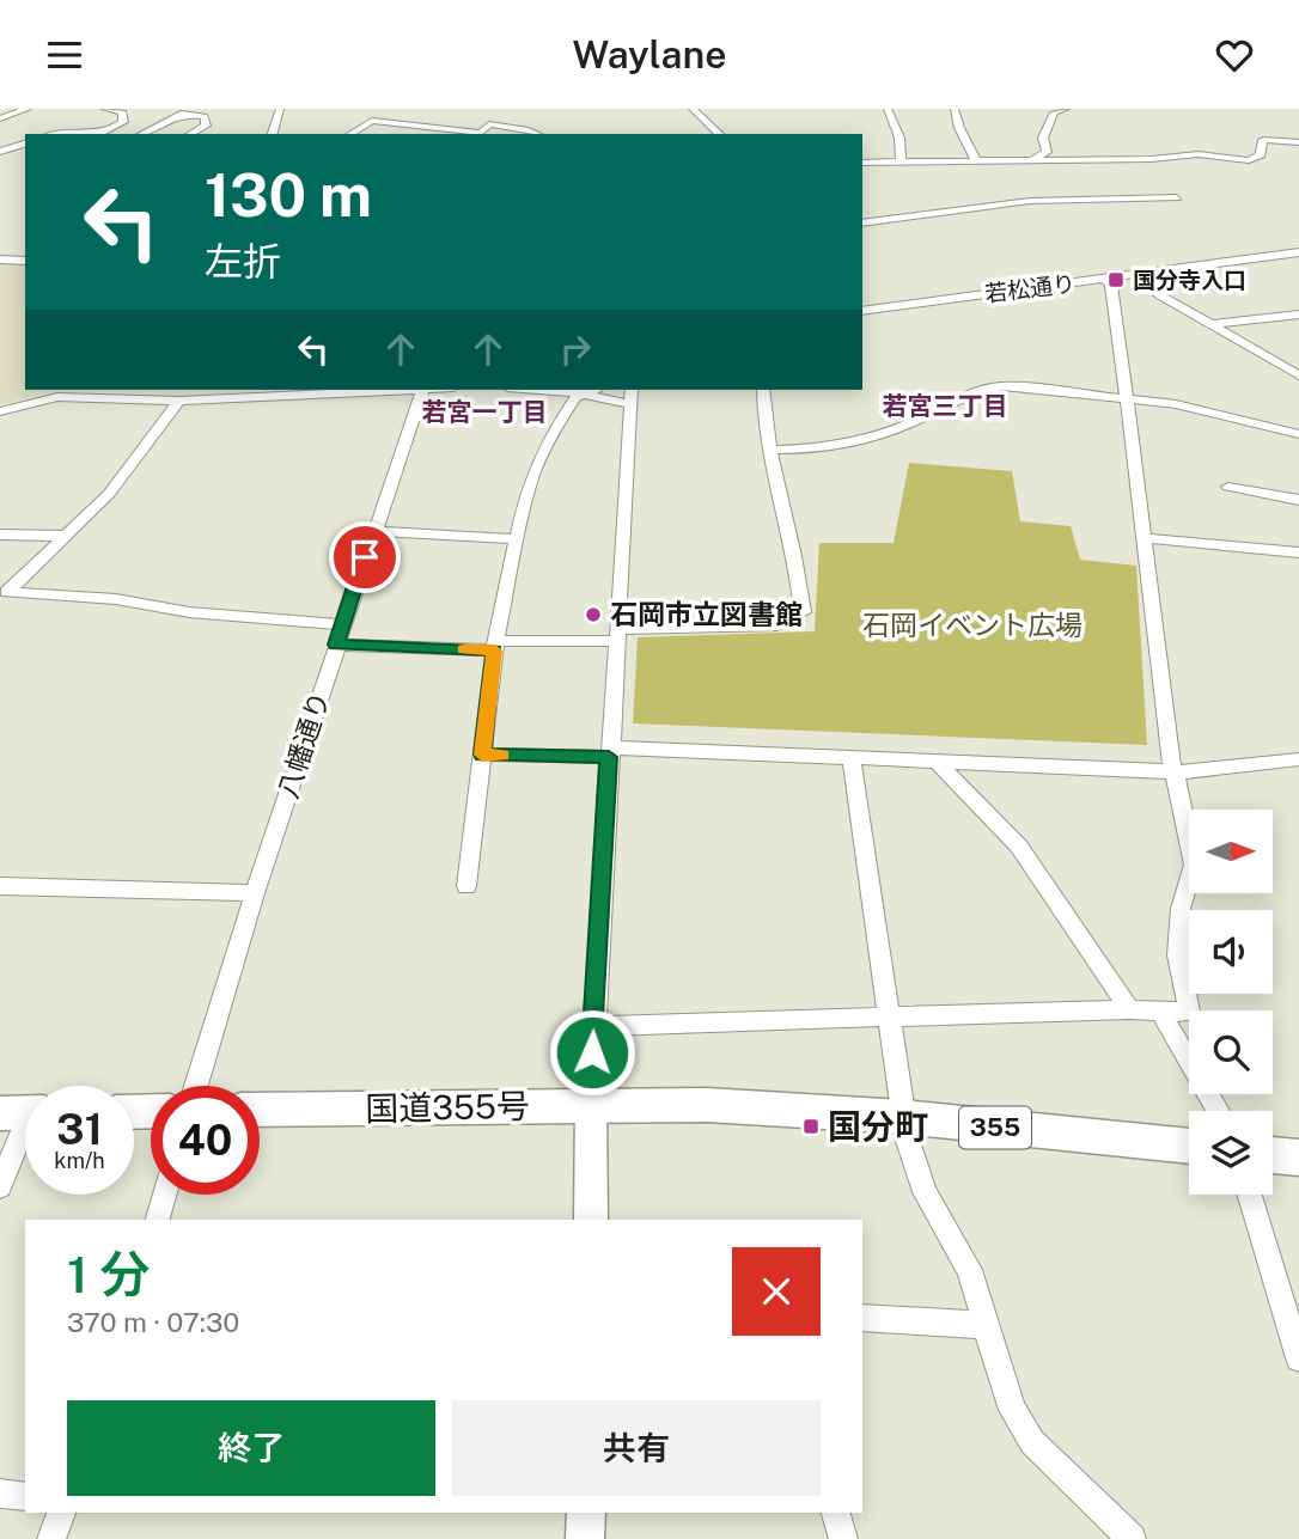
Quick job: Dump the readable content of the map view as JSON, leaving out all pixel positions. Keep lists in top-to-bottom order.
{
  "streets": {
    "highway": ["国道355号", "355"],
    "street": ["若松通り", "八幡通り"]
  },
  "districts": ["若宮三丁目", "若宮一丁目"],
  "parks": ["石岡イベント広場"],
  "places": {
    "transit": ["国分寺入口", "国分町"],
    "other": ["石岡市立図書館"]
  },
  "north": "right",
  "page": {
    "header": "Waylane",
    "turn": ["130 m", "左折"],
    "speed": "31 km/h",
    "limit": "40",
    "heading": ["1 分", "370 m · 07:30"],
    "buttons": ["終了", "共有"]
  }
}
